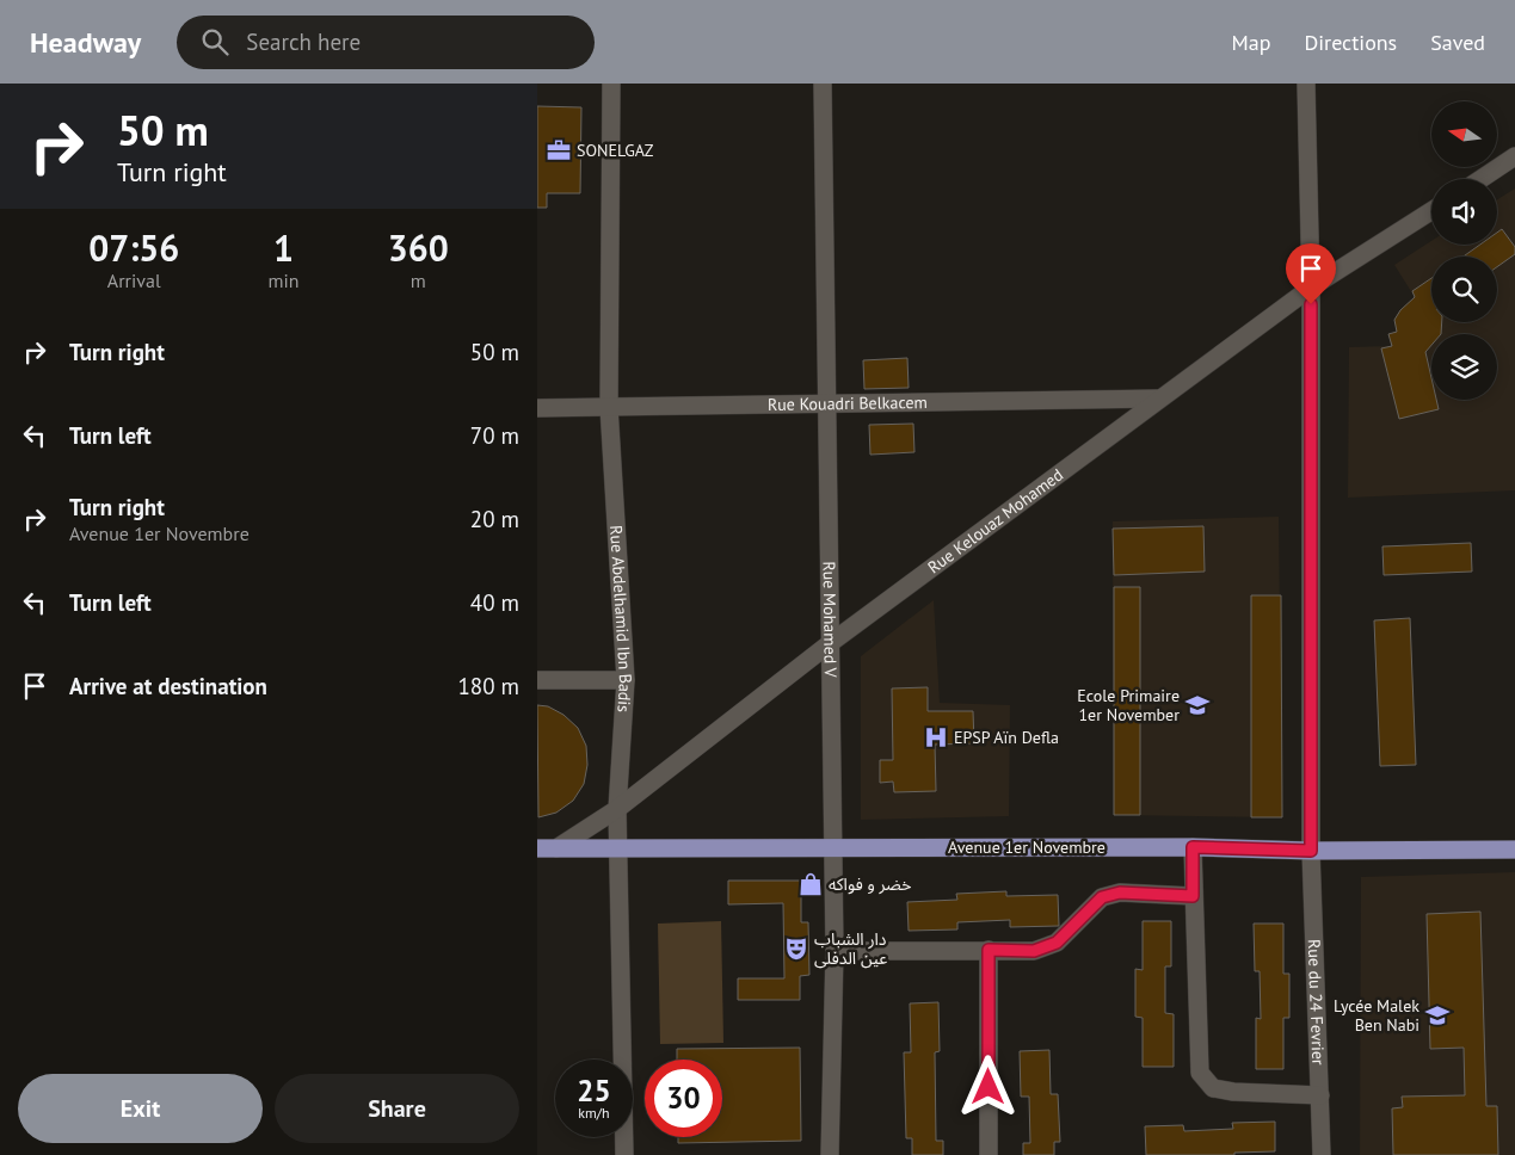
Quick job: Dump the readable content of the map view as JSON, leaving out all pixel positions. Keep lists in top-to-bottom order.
{
  "streets": {
    "main road": ["Avenue 1er Novembre"],
    "street": [
      "Rue Kouadri Belkacem",
      "Rue Kelouaz Mohamed",
      "Rue Abdelhamid Ibn Badis",
      "Rue Mohamed V",
      "Rue du 24 Fevrier"
    ]
  },
  "crossings": [
    ["Rue Kouadri Belkacem", "Rue Kelouaz Mohamed"],
    ["Rue Kouadri Belkacem", "Rue Abdelhamid Ibn Badis"],
    ["Rue Kouadri Belkacem", "Rue Mohamed V"],
    ["Rue Kelouaz Mohamed", "Rue Abdelhamid Ibn Badis"],
    ["Rue Kelouaz Mohamed", "Rue Mohamed V"],
    ["Rue Kelouaz Mohamed", "Avenue 1er Novembre"],
    ["Rue Kelouaz Mohamed", "Rue du 24 Fevrier"],
    ["Rue Abdelhamid Ibn Badis", "Avenue 1er Novembre"],
    ["Rue Mohamed V", "Avenue 1er Novembre"],
    ["Avenue 1er Novembre", "Rue du 24 Fevrier"]
  ],
  "places": {
    "office": ["SONELGAZ"],
    "school or university": ["Ecole Primaire 1er November", "Lycée Malek Ben Nabi"],
    "hospital": ["EPSP Aïn Defla"],
    "shop": ["خضر و فواكه"],
    "theatre": ["دار الشباب عين الدفلى"]
  },
  "north": "left",
  "page": {
    "header": "Headway",
    "search": "Search here",
    "nav": ["Map", "Directions", "Saved"],
    "turn": ["50 m", "Turn right"],
    "eta": [
      "07:56",
      "Arrival",
      "1",
      "min",
      "360",
      "m"
    ],
    "list": [
      {
        "name": "Turn right",
        "value": "50 m"
      },
      {
        "name": "Turn left",
        "value": "70 m"
      },
      {
        "name": "Turn right",
        "note": "Avenue 1er Novembre",
        "value": "20 m"
      },
      {
        "name": "Turn left",
        "value": "40 m"
      },
      {
        "name": "Arrive at destination",
        "value": "180 m"
      }
    ],
    "speed": "25 km/h",
    "limit": "30",
    "buttons": ["Exit", "Share"]
  }
}
